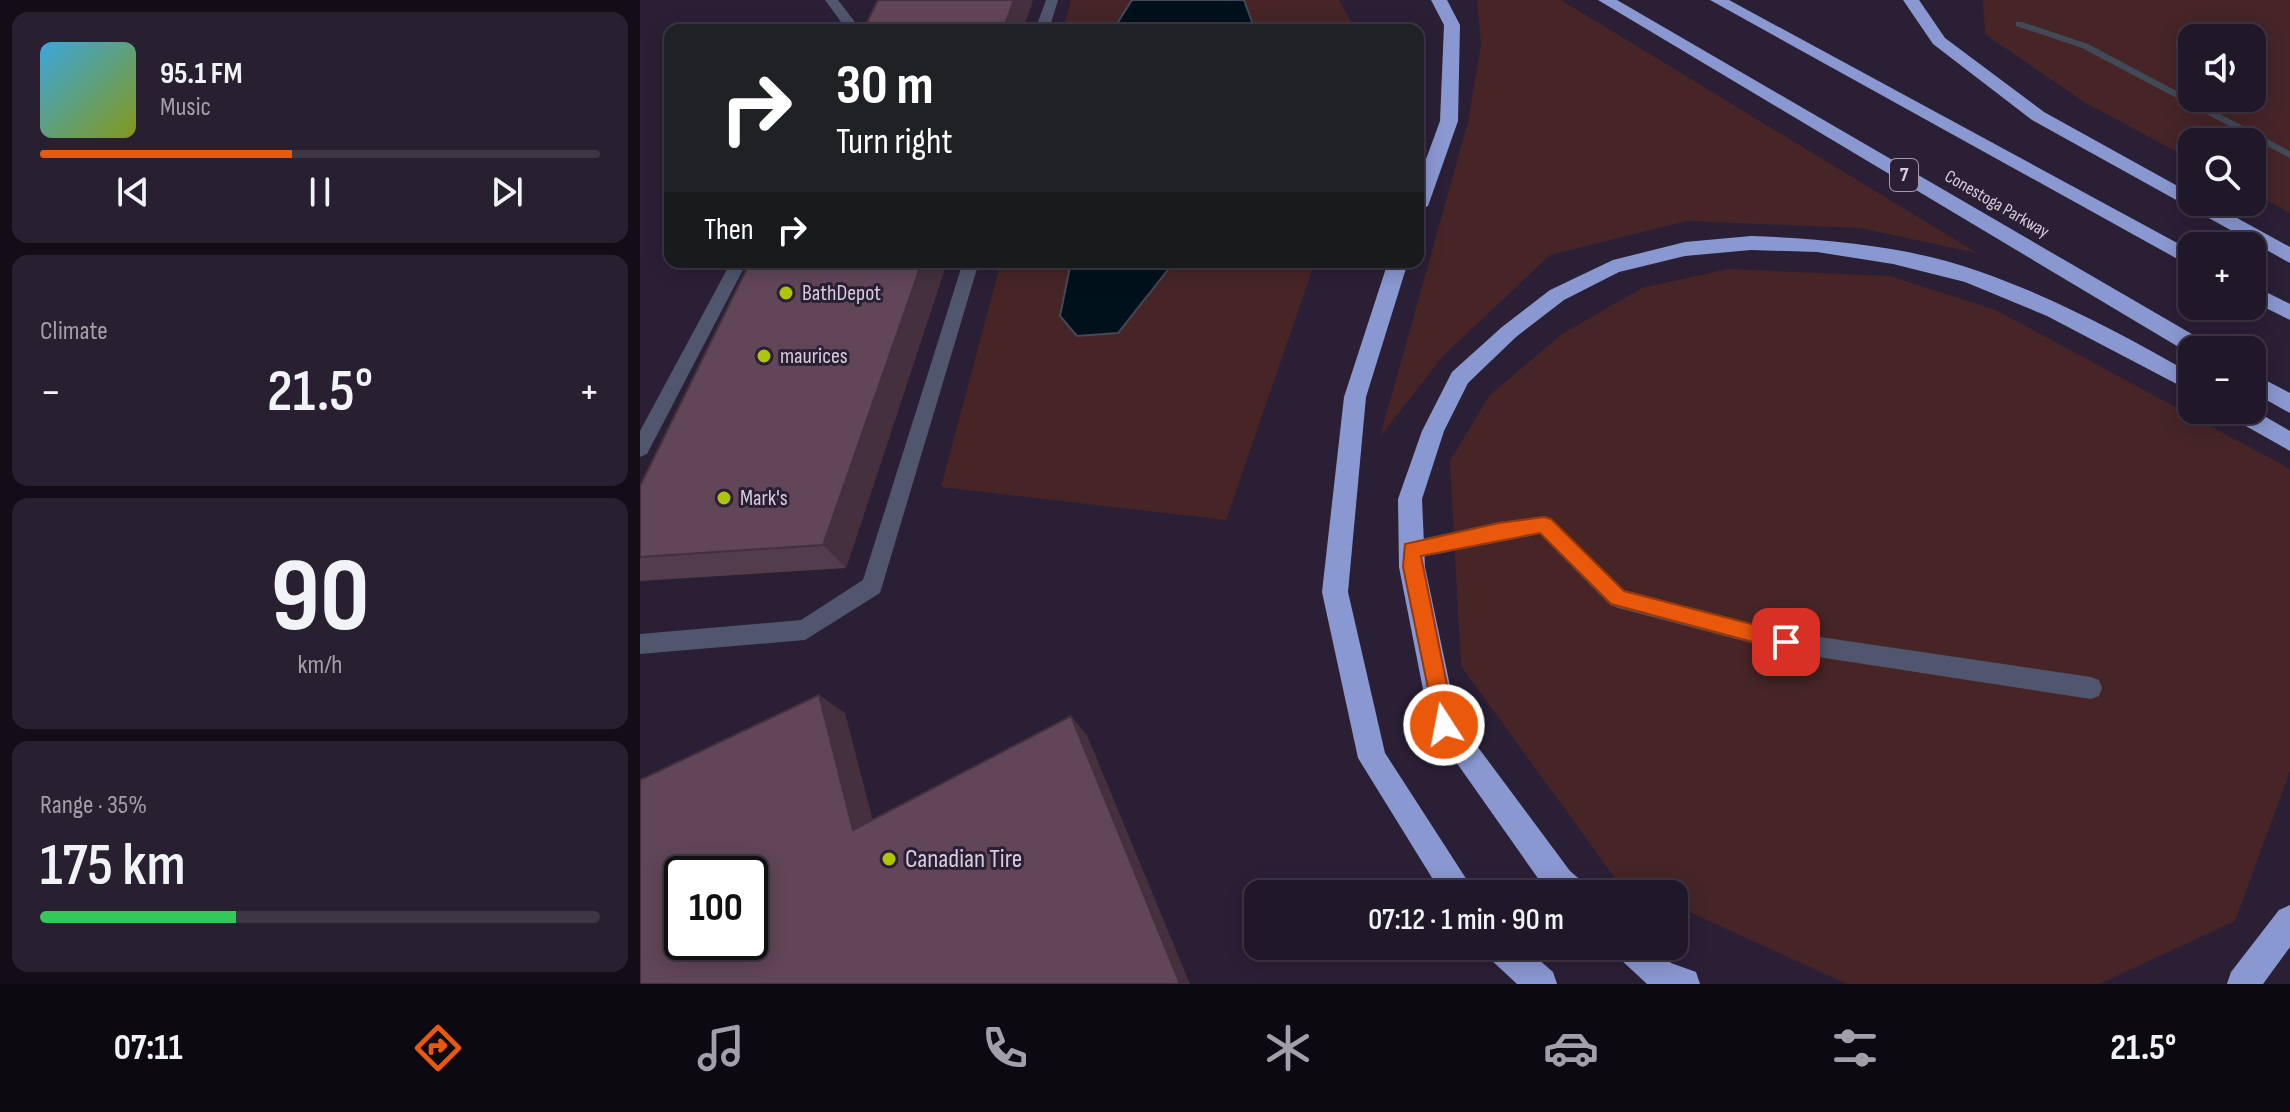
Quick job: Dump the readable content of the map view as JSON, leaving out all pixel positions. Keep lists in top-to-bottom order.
{
  "streets": {
    "highway": ["7", "Conestoga Parkway"]
  },
  "places": [
    "BathDepot",
    "maurices",
    "Mark's",
    "Canadian Tire"
  ],
  "page": {
    "map_buttons": ["+", "−"],
    "turn": ["30 m", "Turn right"],
    "song": ["95.1 FM", "Music"],
    "then": "Then",
    "tile": [
      "Climate",
      ["90", "km/h"],
      ["Range · 35%", "175 km"]
    ],
    "heat": ["−", "21.5°", "+"],
    "limit": "100",
    "trip": "07:12 · 1 min · 90 m",
    "tabs": ["07:11", "21.5°"]
  }
}
